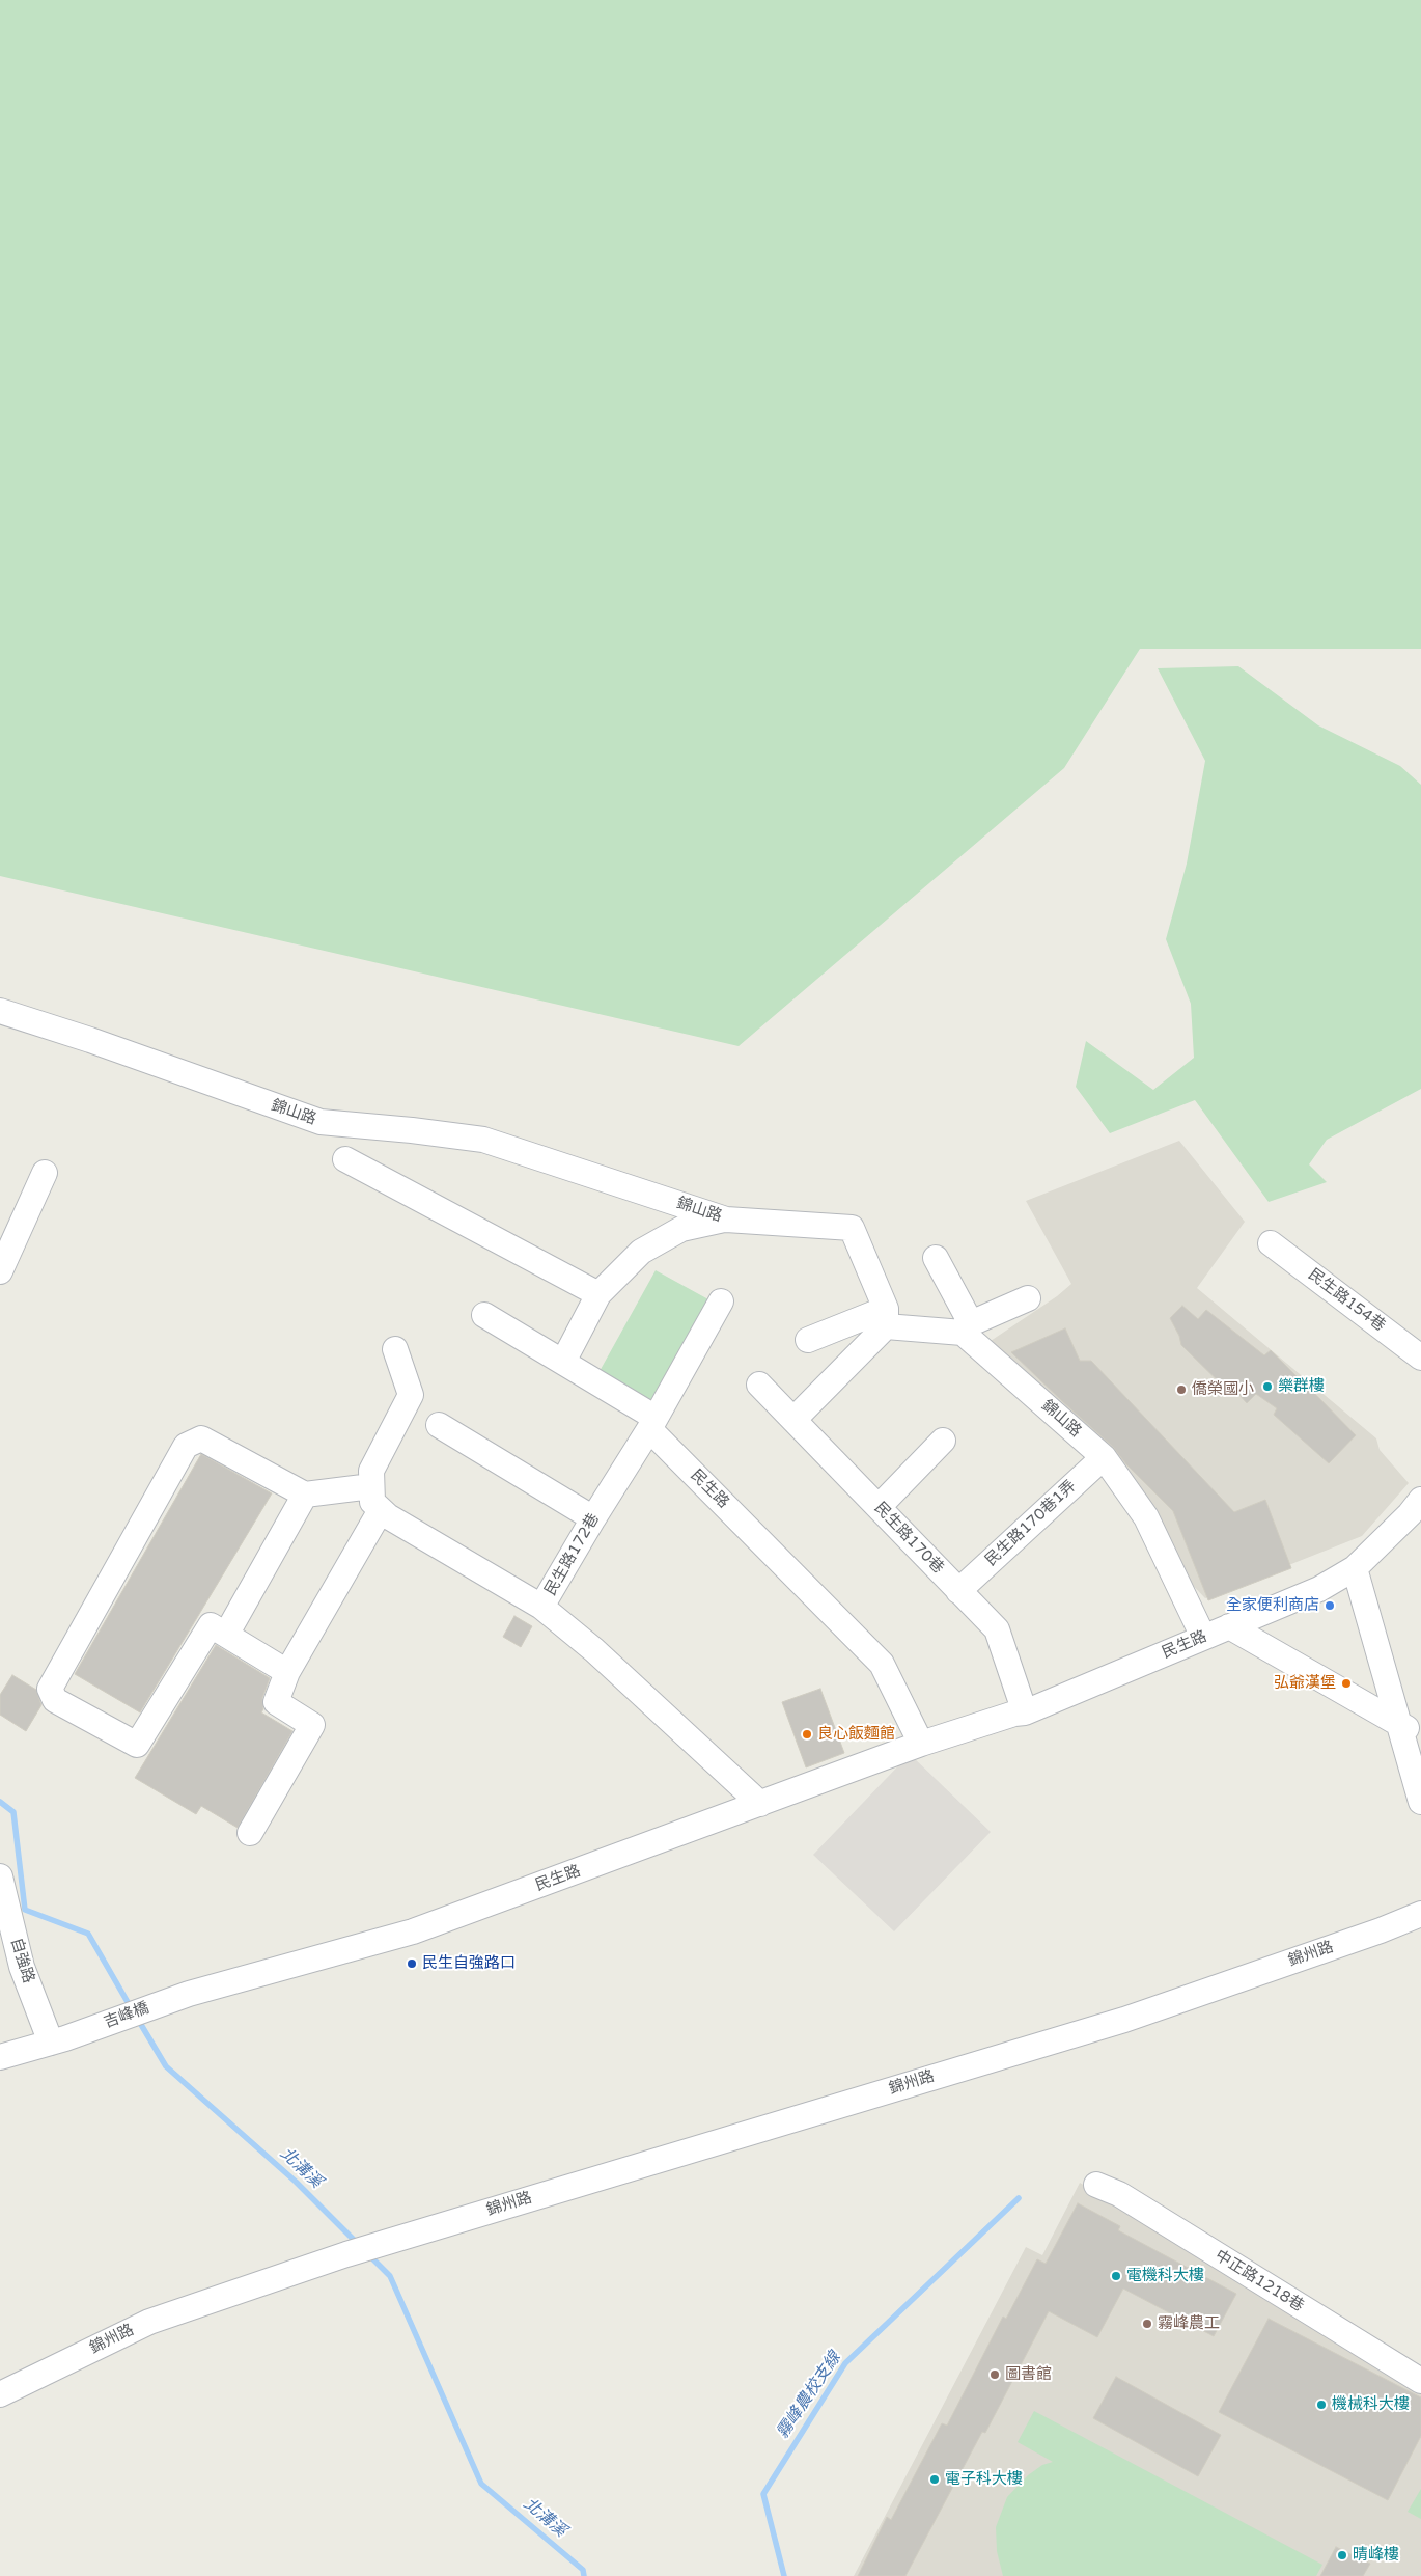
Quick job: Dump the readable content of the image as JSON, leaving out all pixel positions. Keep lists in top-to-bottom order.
{
  "streets": {
    "street": [
      "錦山路",
      "民生路154巷",
      "民生路",
      "民生路170巷1弄",
      "民生路170巷",
      "民生路172巷",
      "錦州路",
      "自強路",
      "吉峰橋",
      "中正路1218巷"
    ]
  },
  "crossings": [
    ["錦山路", "民生路"],
    ["錦山路", "民生路170巷1弄"],
    ["民生路", "民生路170巷"],
    ["民生路", "民生路172巷"],
    ["民生路", "吉峰橋"],
    ["民生路170巷1弄", "民生路170巷"],
    ["自強路", "吉峰橋"]
  ],
  "water": ["北溝溪", "霧峰農校支線"],
  "places": [
    "樂群樓",
    "僑榮國小",
    "全家便利商店",
    "弘爺漢堡",
    "良心飯麵館",
    "民生自強路口",
    "電機科大樓",
    "霧峰農工",
    "圖書館",
    "機械科大樓",
    "電子科大樓",
    "晴峰樓"
  ]
}
